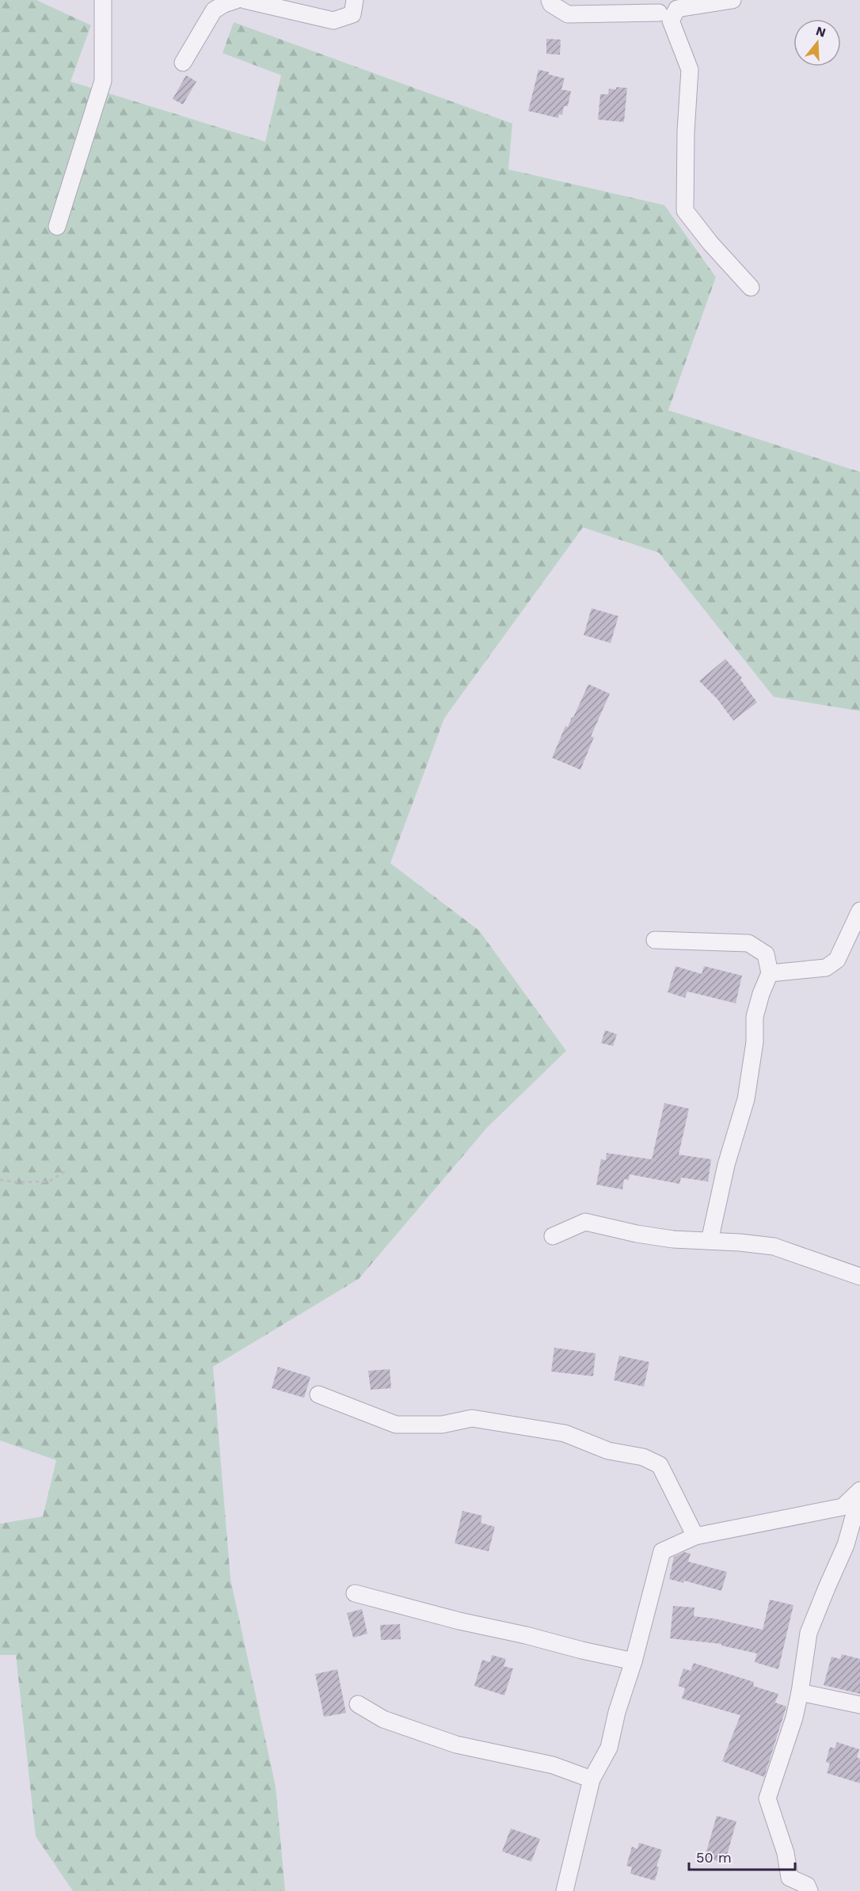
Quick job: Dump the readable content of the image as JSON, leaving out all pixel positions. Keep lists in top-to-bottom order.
{
  "scale_bar": "50 m",
  "north": "top"
}
